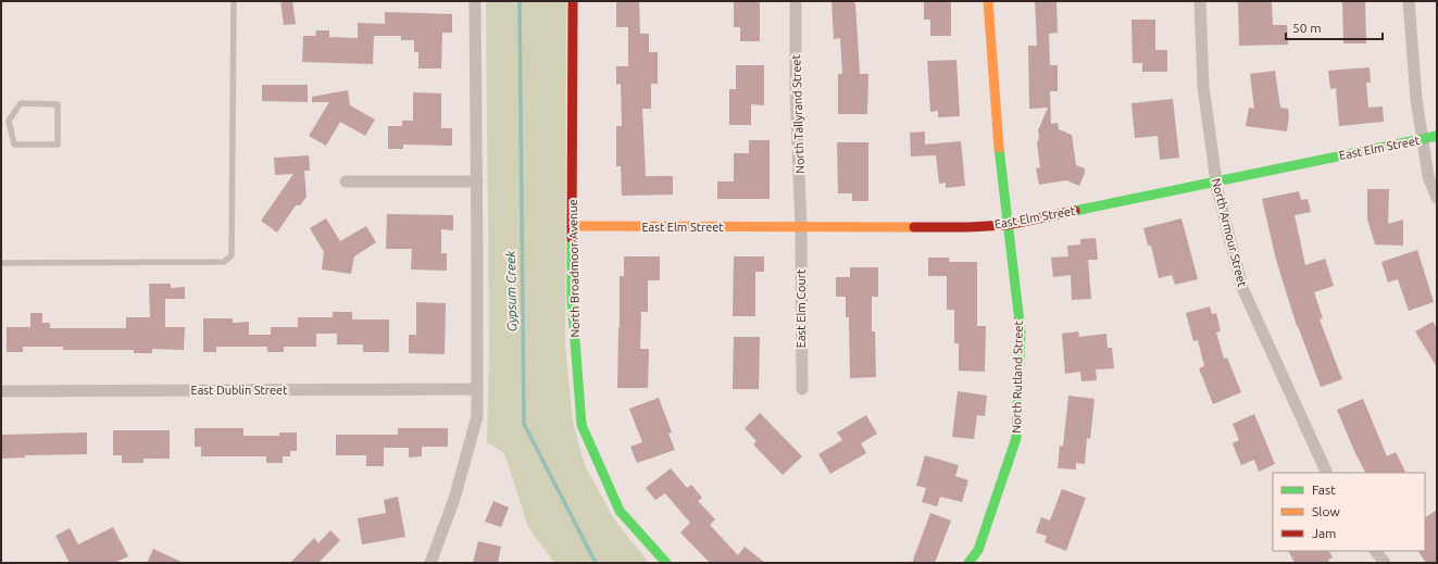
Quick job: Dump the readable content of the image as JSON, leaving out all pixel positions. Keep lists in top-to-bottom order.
{
  "streets": {
    "street": [
      "North Tallyrand Street",
      "East Elm Street",
      "North Armour Street",
      "North Broadmoor Avenue",
      "East Elm Court",
      "North Rutland Street",
      "East Dublin Street"
    ]
  },
  "crossings": [
    ["North Tallyrand Street", "East Elm Street"],
    ["North Tallyrand Street", "East Elm Court"],
    ["East Elm Street", "North Armour Street"],
    ["East Elm Street", "North Broadmoor Avenue"],
    ["East Elm Street", "East Elm Court"],
    ["East Elm Street", "North Rutland Street"]
  ],
  "water": ["Gypsum Creek"],
  "legend": ["Fast", "Slow", "Jam"],
  "scale_bar": "50 m"
}
